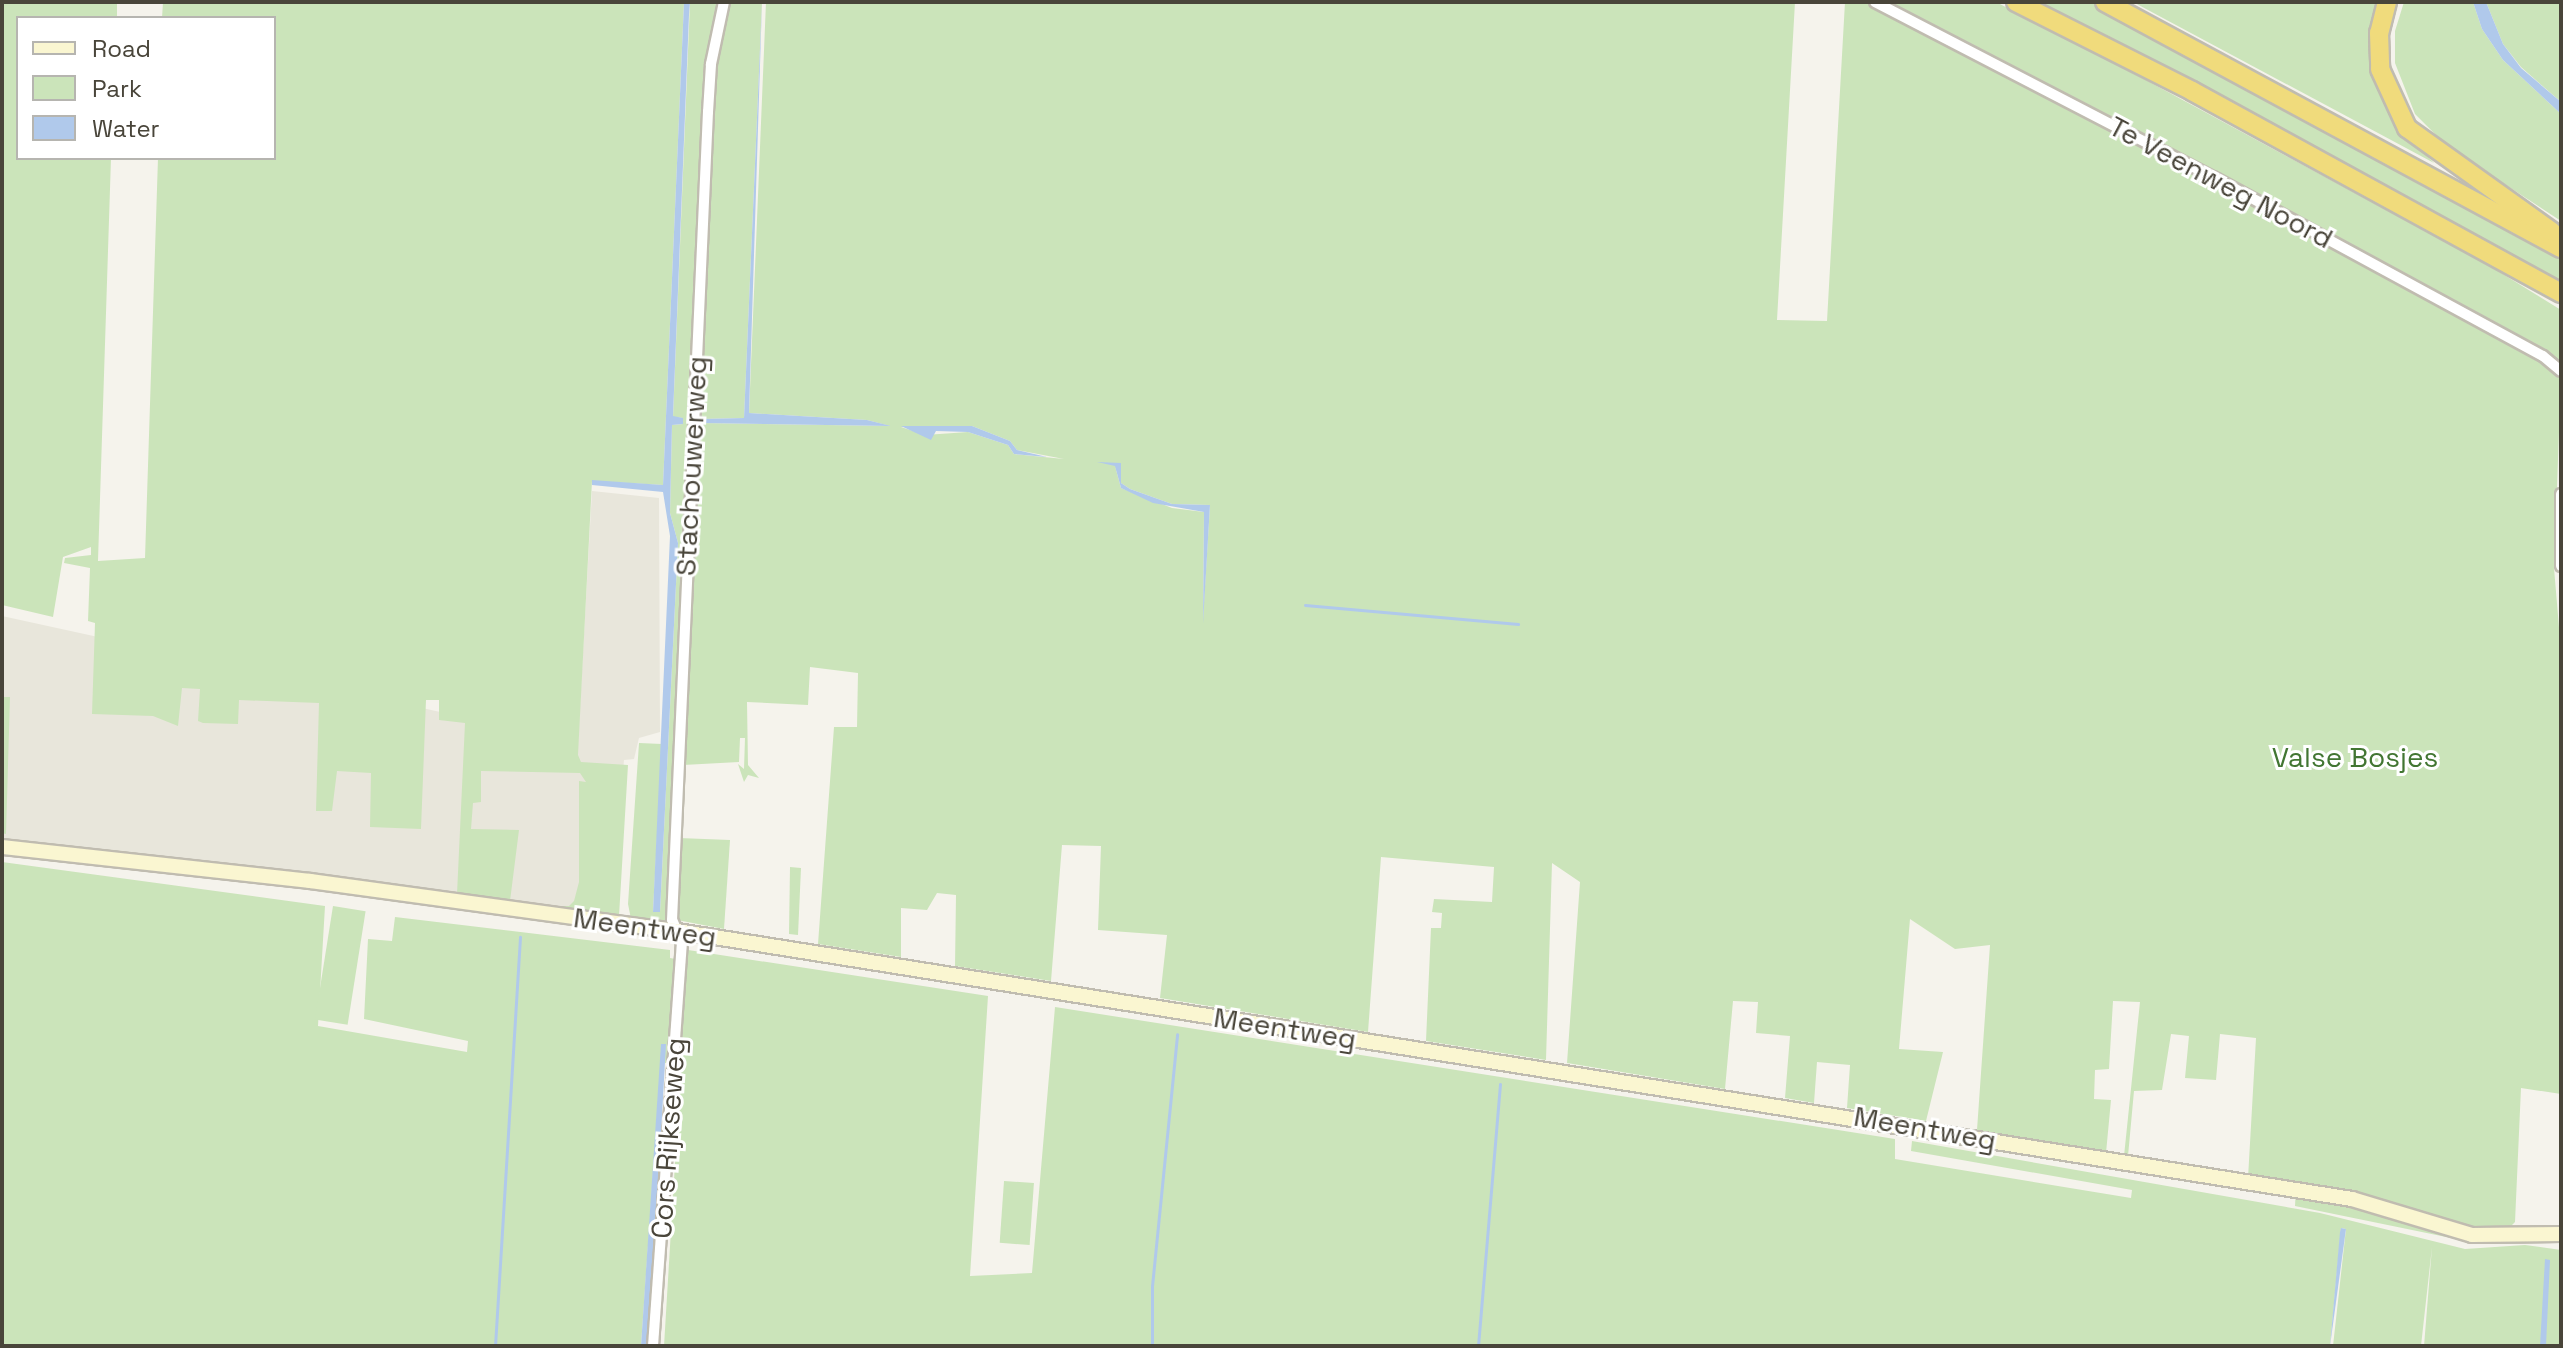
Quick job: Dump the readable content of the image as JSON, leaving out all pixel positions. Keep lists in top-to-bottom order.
{
  "streets": {
    "street": [
      "Te Veenweg Noord",
      "Stachouwerweg",
      "Meentweg",
      "Cors Rijkseweg"
    ]
  },
  "crossings": [
    ["Stachouwerweg", "Meentweg"],
    ["Stachouwerweg", "Cors Rijkseweg"],
    ["Meentweg", "Cors Rijkseweg"]
  ],
  "parks": ["Valse Bosjes"],
  "legend": ["Road", "Park", "Water"]
}
